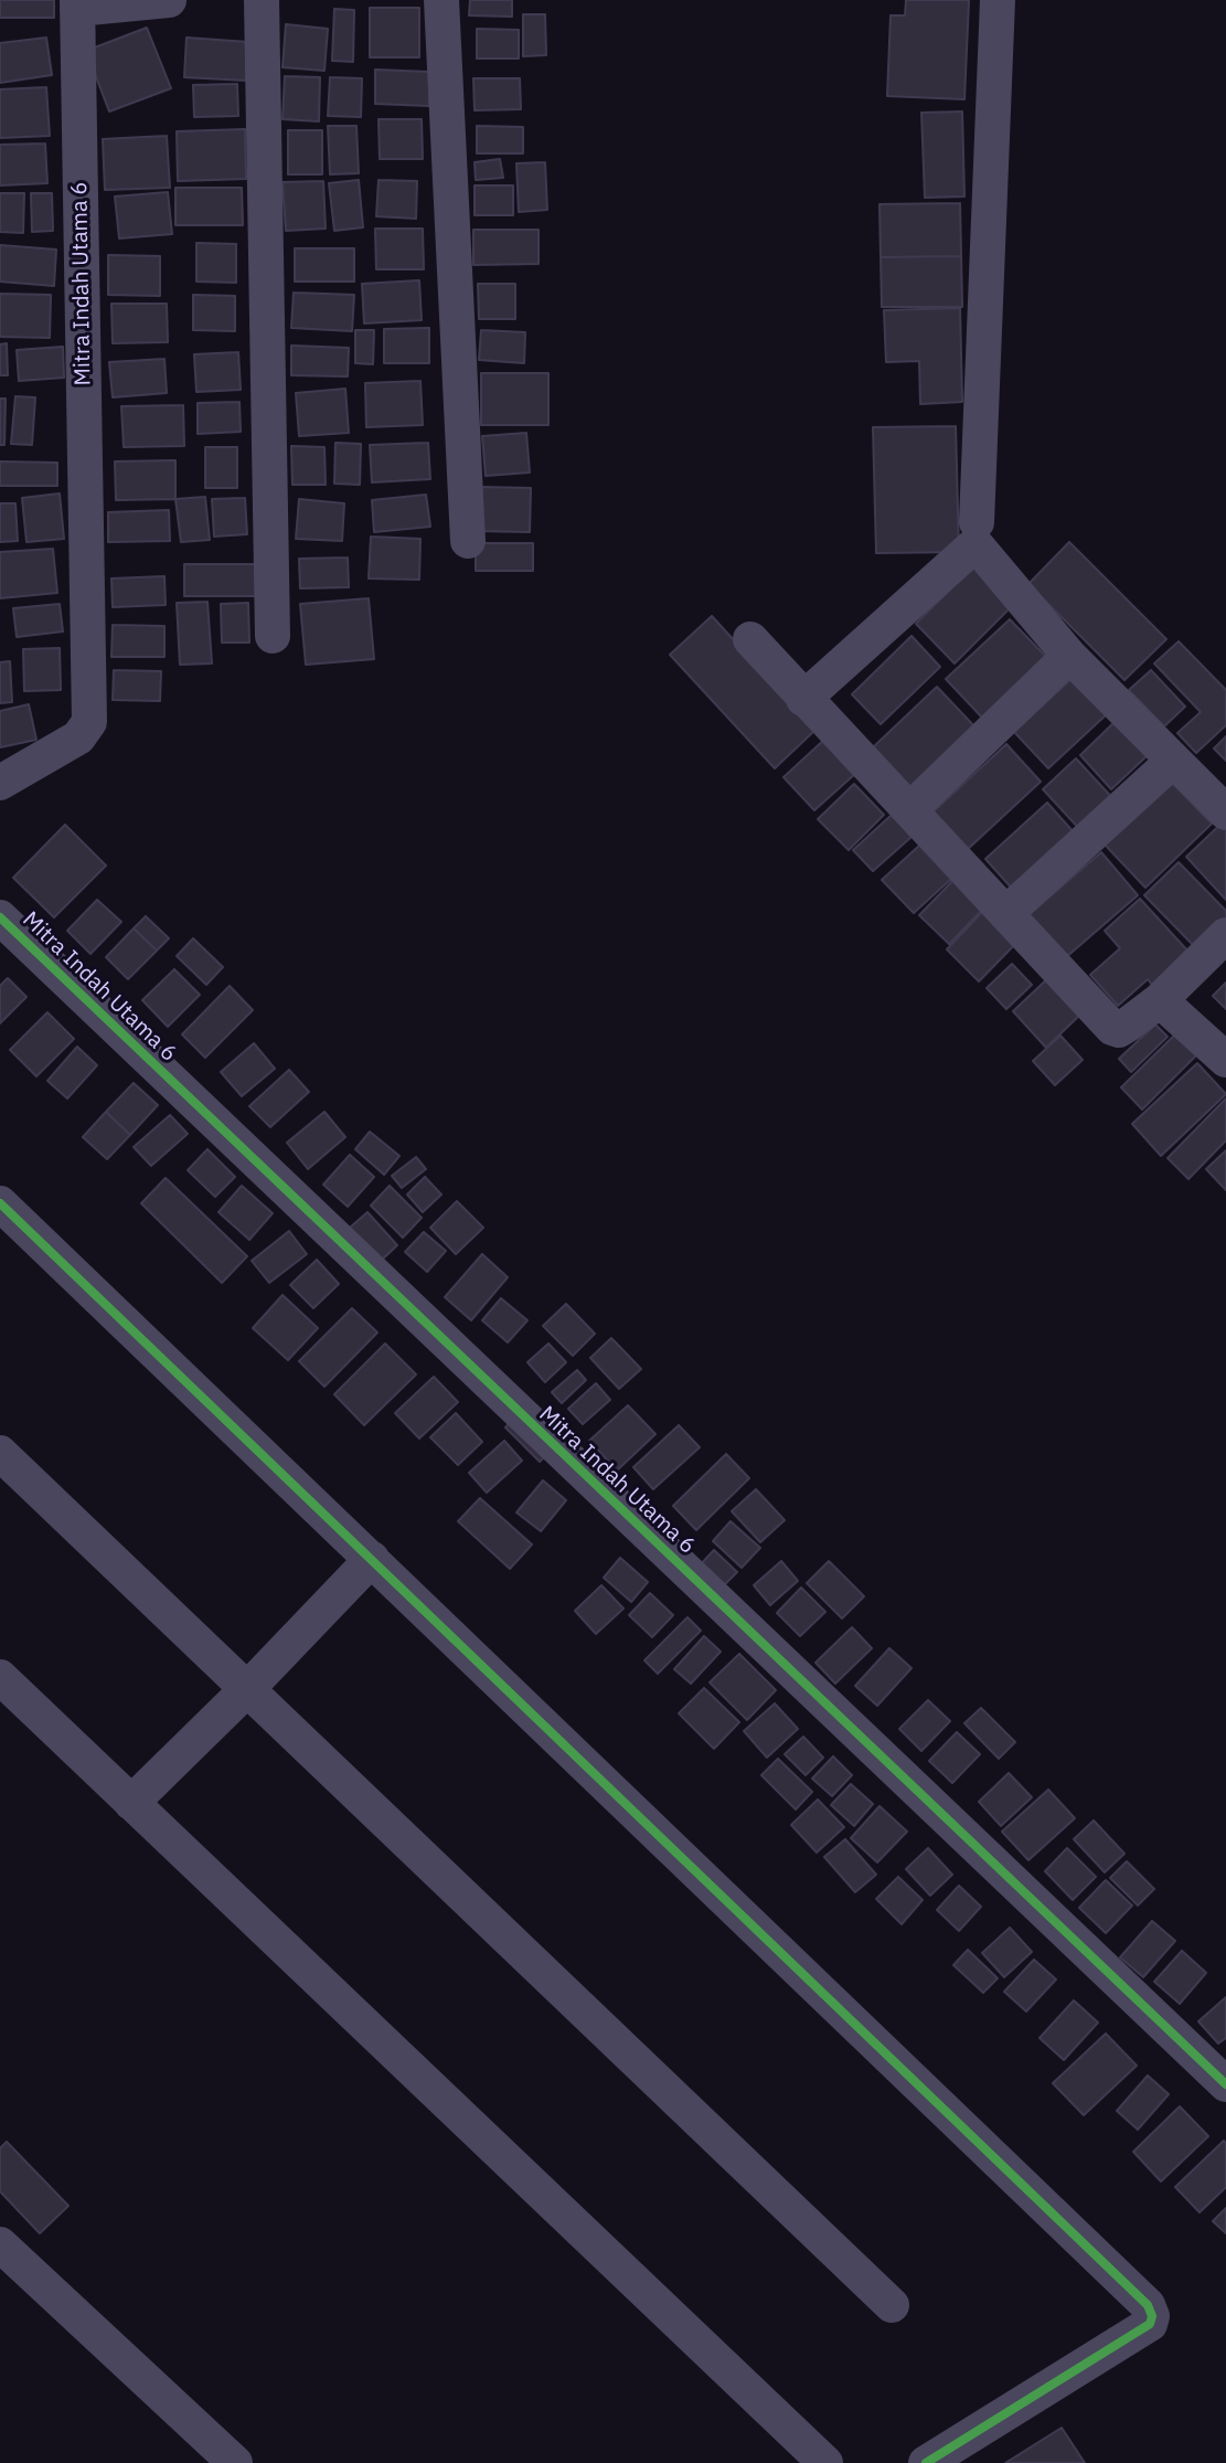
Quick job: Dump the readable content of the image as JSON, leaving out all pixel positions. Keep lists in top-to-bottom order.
{
  "streets": {
    "street": ["Mitra Indah Utama 6"]
  }
}
